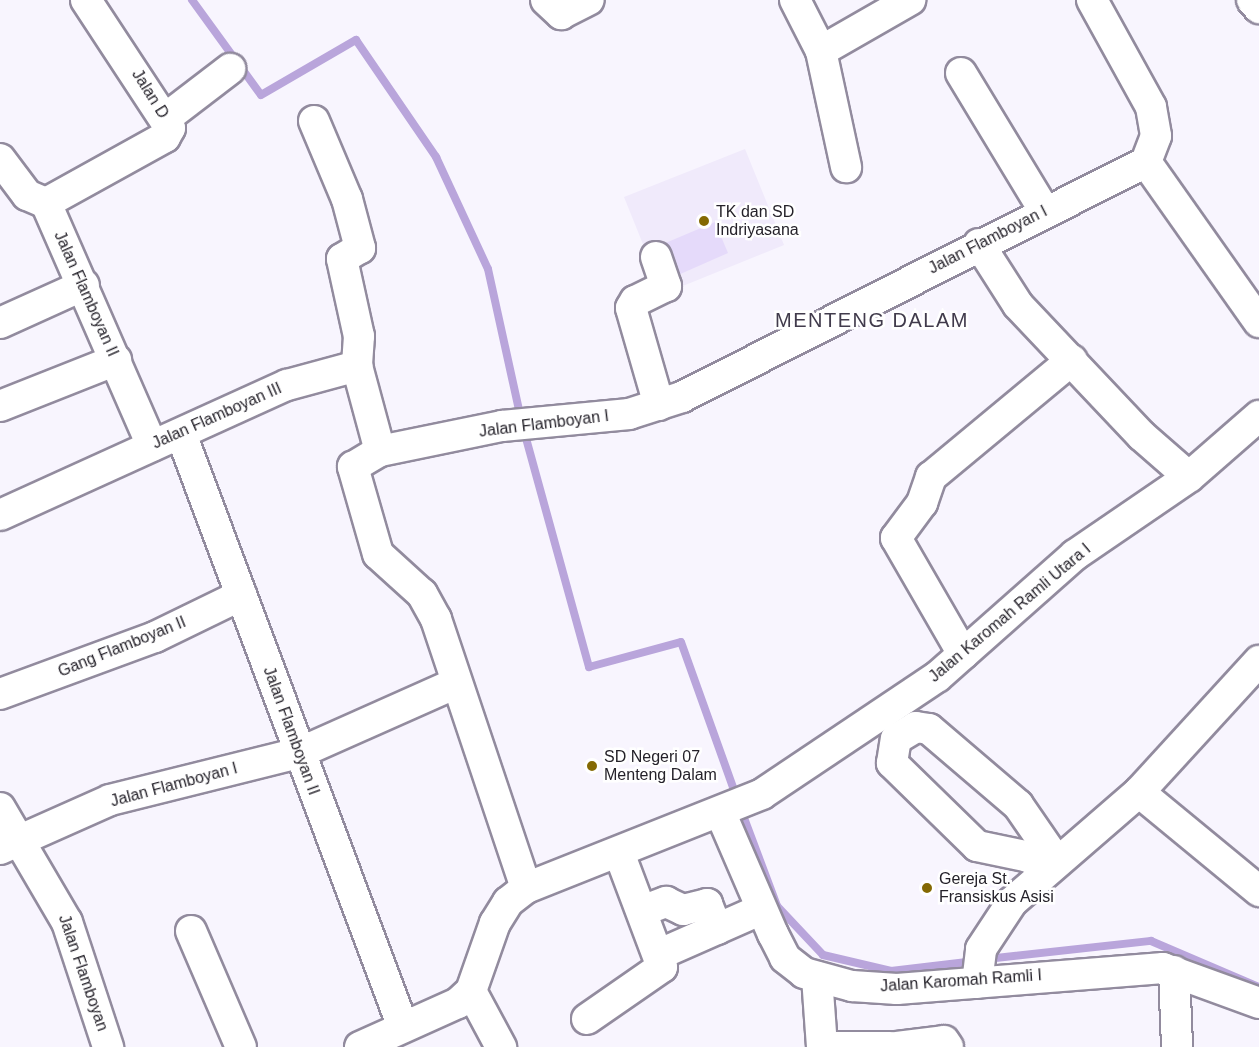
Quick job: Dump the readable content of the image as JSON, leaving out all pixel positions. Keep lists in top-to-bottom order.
{
  "streets": {
    "street": [
      "Jalan D",
      "Jalan Flamboyan I",
      "Jalan Flamboyan II",
      "Jalan Flamboyan III",
      "Jalan Karomah Ramli Utara I",
      "Gang Flamboyan II",
      "Jalan Flamboyan",
      "Jalan Karomah Ramli I"
    ]
  },
  "crossings": [
    ["Jalan D", "Jalan Flamboyan II"],
    ["Jalan Flamboyan I", "Jalan Flamboyan II"],
    ["Jalan Flamboyan I", "Jalan Flamboyan"],
    ["Jalan Flamboyan II", "Jalan Flamboyan III"],
    ["Jalan Flamboyan II", "Gang Flamboyan II"],
    ["Jalan Karomah Ramli Utara I", "Jalan Karomah Ramli I"]
  ],
  "districts": ["MENTENG DALAM"],
  "places": ["TK dan SD Indriyasana", "SD Negeri 07 Menteng Dalam", "Gereja St. Fransiskus Asisi"]
}
